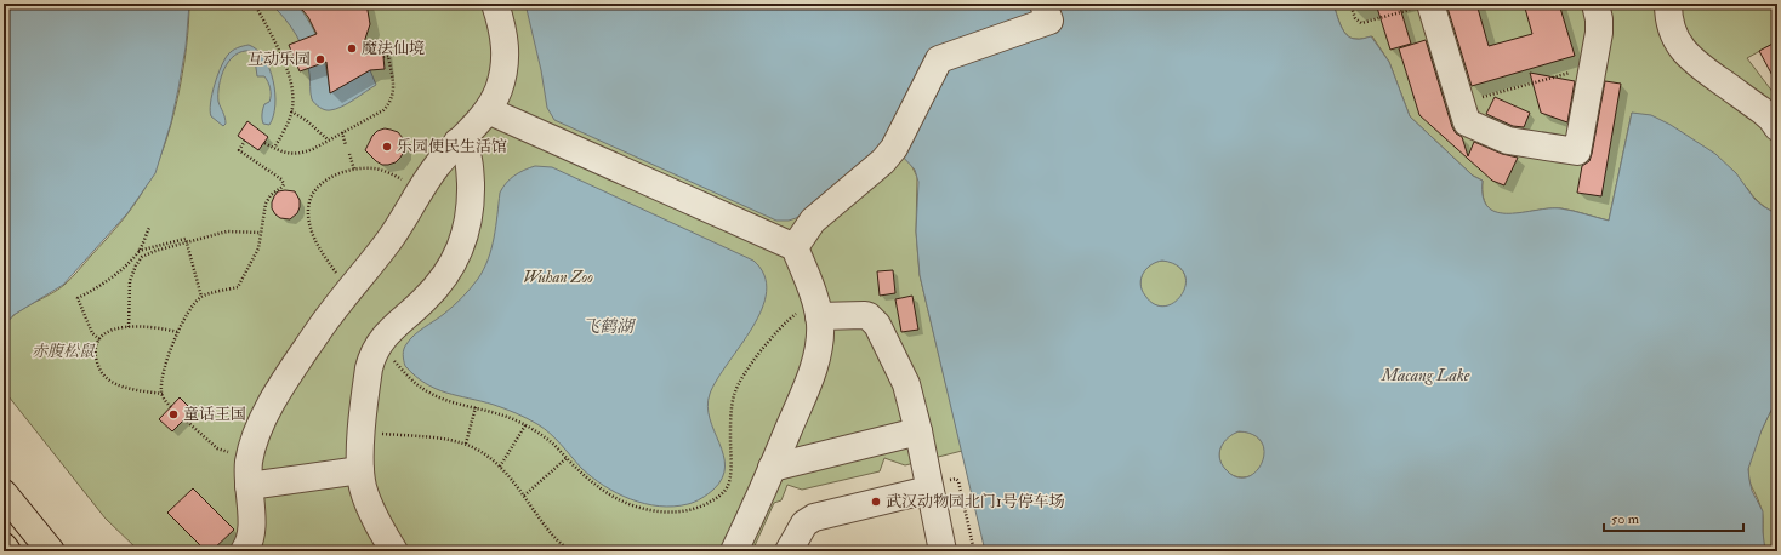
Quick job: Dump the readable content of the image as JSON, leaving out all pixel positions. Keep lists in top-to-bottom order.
{
  "water": ["飞鹤湖", "Macang Lake"],
  "parks": ["Wuhan Zoo", "赤腹松鼠"],
  "places": [
    "魔法仙境",
    "互动乐园",
    "乐园便民生活馆",
    "童话王国",
    "武汉动物园北门1号停车场"
  ],
  "scale_bar": "50 m"
}
